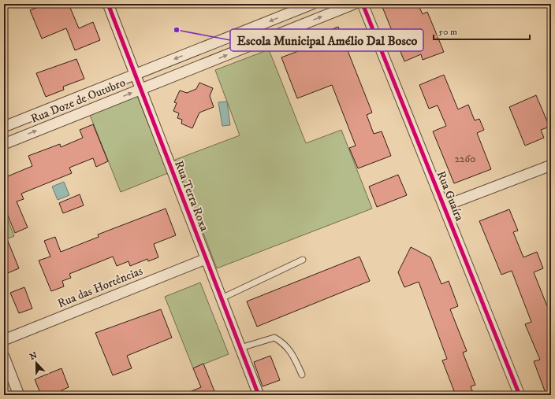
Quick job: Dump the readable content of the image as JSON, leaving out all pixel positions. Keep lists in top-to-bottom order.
{
  "streets": {
    "street": [
      "Rua Doze de Outubro",
      "Rua Terra Roxa",
      "Rua Guaíra",
      "Rua das Hortências"
    ]
  },
  "crossings": [
    ["Rua Doze de Outubro", "Rua Terra Roxa"],
    ["Rua Terra Roxa", "Rua das Hortências"]
  ],
  "places": ["Escola Municipal Amélio Dal Bosco"],
  "house_numbers": ["2260"],
  "scale_bar": "50 m",
  "north": "top"
}
